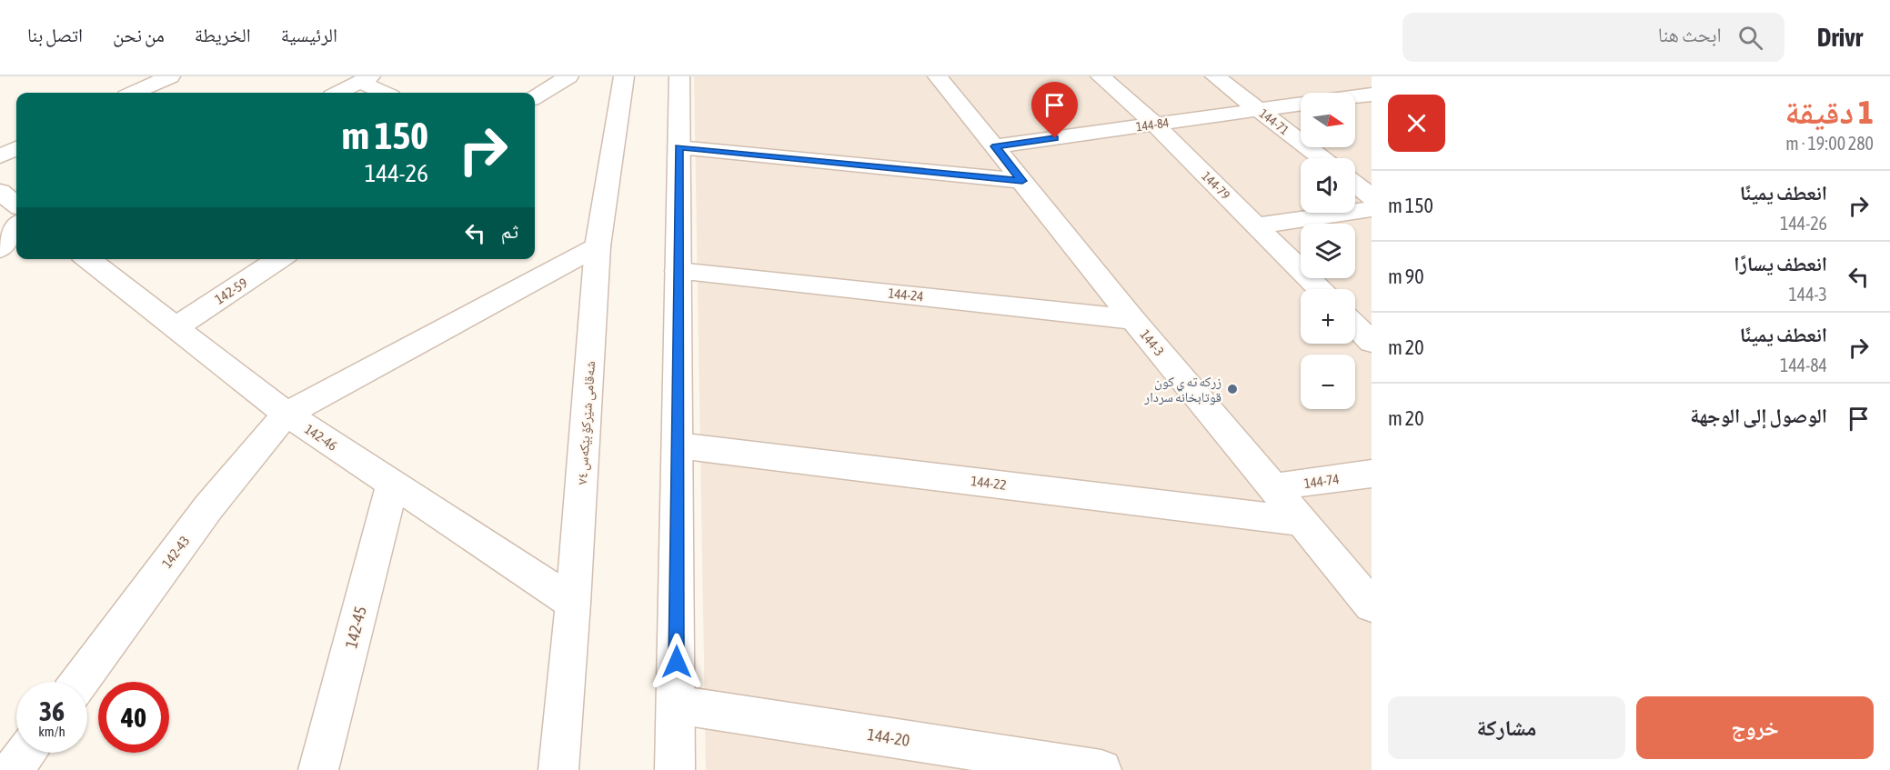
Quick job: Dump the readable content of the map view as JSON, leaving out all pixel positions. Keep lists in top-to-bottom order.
{
  "streets": {
    "street": [
      "144-71",
      "144-84",
      "144-79",
      "142-59",
      "144-24",
      "144-3",
      "شەقامی شێرکۆ بێکەس ٧٤",
      "142-46",
      "144-74",
      "144-22",
      "142-43",
      "142-45",
      "144-20"
    ]
  },
  "crossings": [
    ["144-71", "144-84"],
    ["144-84", "144-79"],
    ["144-84", "144-3"],
    ["142-59", "142-46"],
    ["144-24", "144-3"],
    ["144-3", "144-74"],
    ["144-3", "144-22"],
    ["شەقامی شێرکۆ بێکەس ٧٤", "142-46"],
    ["142-46", "142-43"],
    ["142-46", "142-45"]
  ],
  "places": ["زركه ته ي كون قوتابخانه سردار"],
  "north": "right",
  "page": {
    "header": "Drivr",
    "search": "ابحث هنا",
    "nav": [
      "الرئيسية",
      "الخريطة",
      "من نحن",
      "اتصل بنا"
    ],
    "heading": ["1 دقيقة", "280 m · 19:00"],
    "map_buttons": ["+", "−"],
    "turn": ["150 m", "144-26"],
    "list": [
      {
        "name": "انعطف يمينًا",
        "note": "144-26",
        "value": "150 m"
      },
      {
        "name": "انعطف يسارًا",
        "note": "144-3",
        "value": "90 m"
      },
      {
        "name": "انعطف يمينًا",
        "note": "144-84",
        "value": "20 m"
      },
      {
        "name": "الوصول إلى الوجهة",
        "value": "20 m"
      }
    ],
    "then": "ثم",
    "speed": "36 km/h",
    "limit": "40",
    "buttons": ["خروج", "مشاركة"]
  }
}
